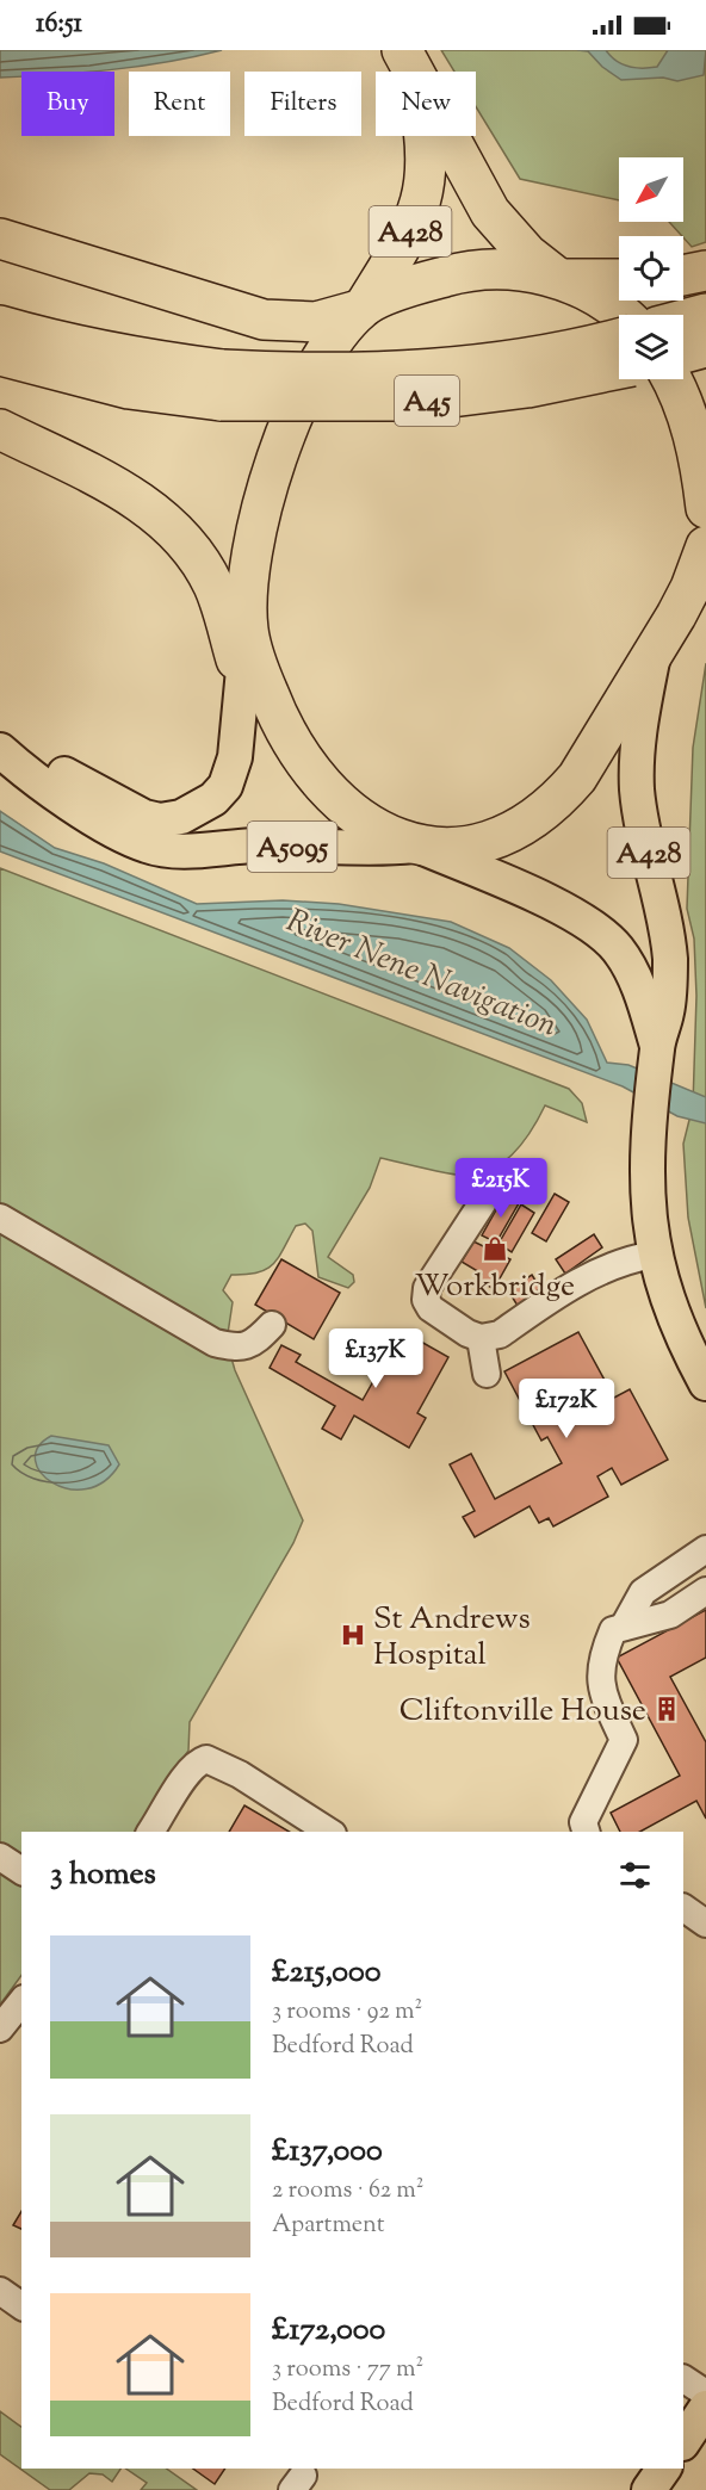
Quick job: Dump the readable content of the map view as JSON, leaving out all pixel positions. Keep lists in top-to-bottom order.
{
  "streets": {
    "highway": ["A428", "A45"],
    "main road": ["A5095"]
  },
  "crossings": [
    ["A428", "A5095"]
  ],
  "water": ["River Nene Navigation"],
  "places": {
    "shop": ["Workbridge"],
    "hospital": ["St Andrews Hospital"],
    "building": ["Cliftonville House"]
  },
  "north": "bottom left",
  "page": {
    "status": "16:51",
    "chip": [
      "Buy",
      "Rent",
      "Filters",
      "New"
    ],
    "price": ["£215K", "£137K", "£172K"],
    "heading": "3 homes",
    "list": [
      {
        "name": "£215,000",
        "note": "3 rooms · 92 m² · Bedford Road"
      },
      {
        "name": "£137,000",
        "note": "2 rooms · 62 m² · Apartment"
      },
      {
        "name": "£172,000",
        "note": "3 rooms · 77 m² · Bedford Road"
      }
    ]
  }
}
